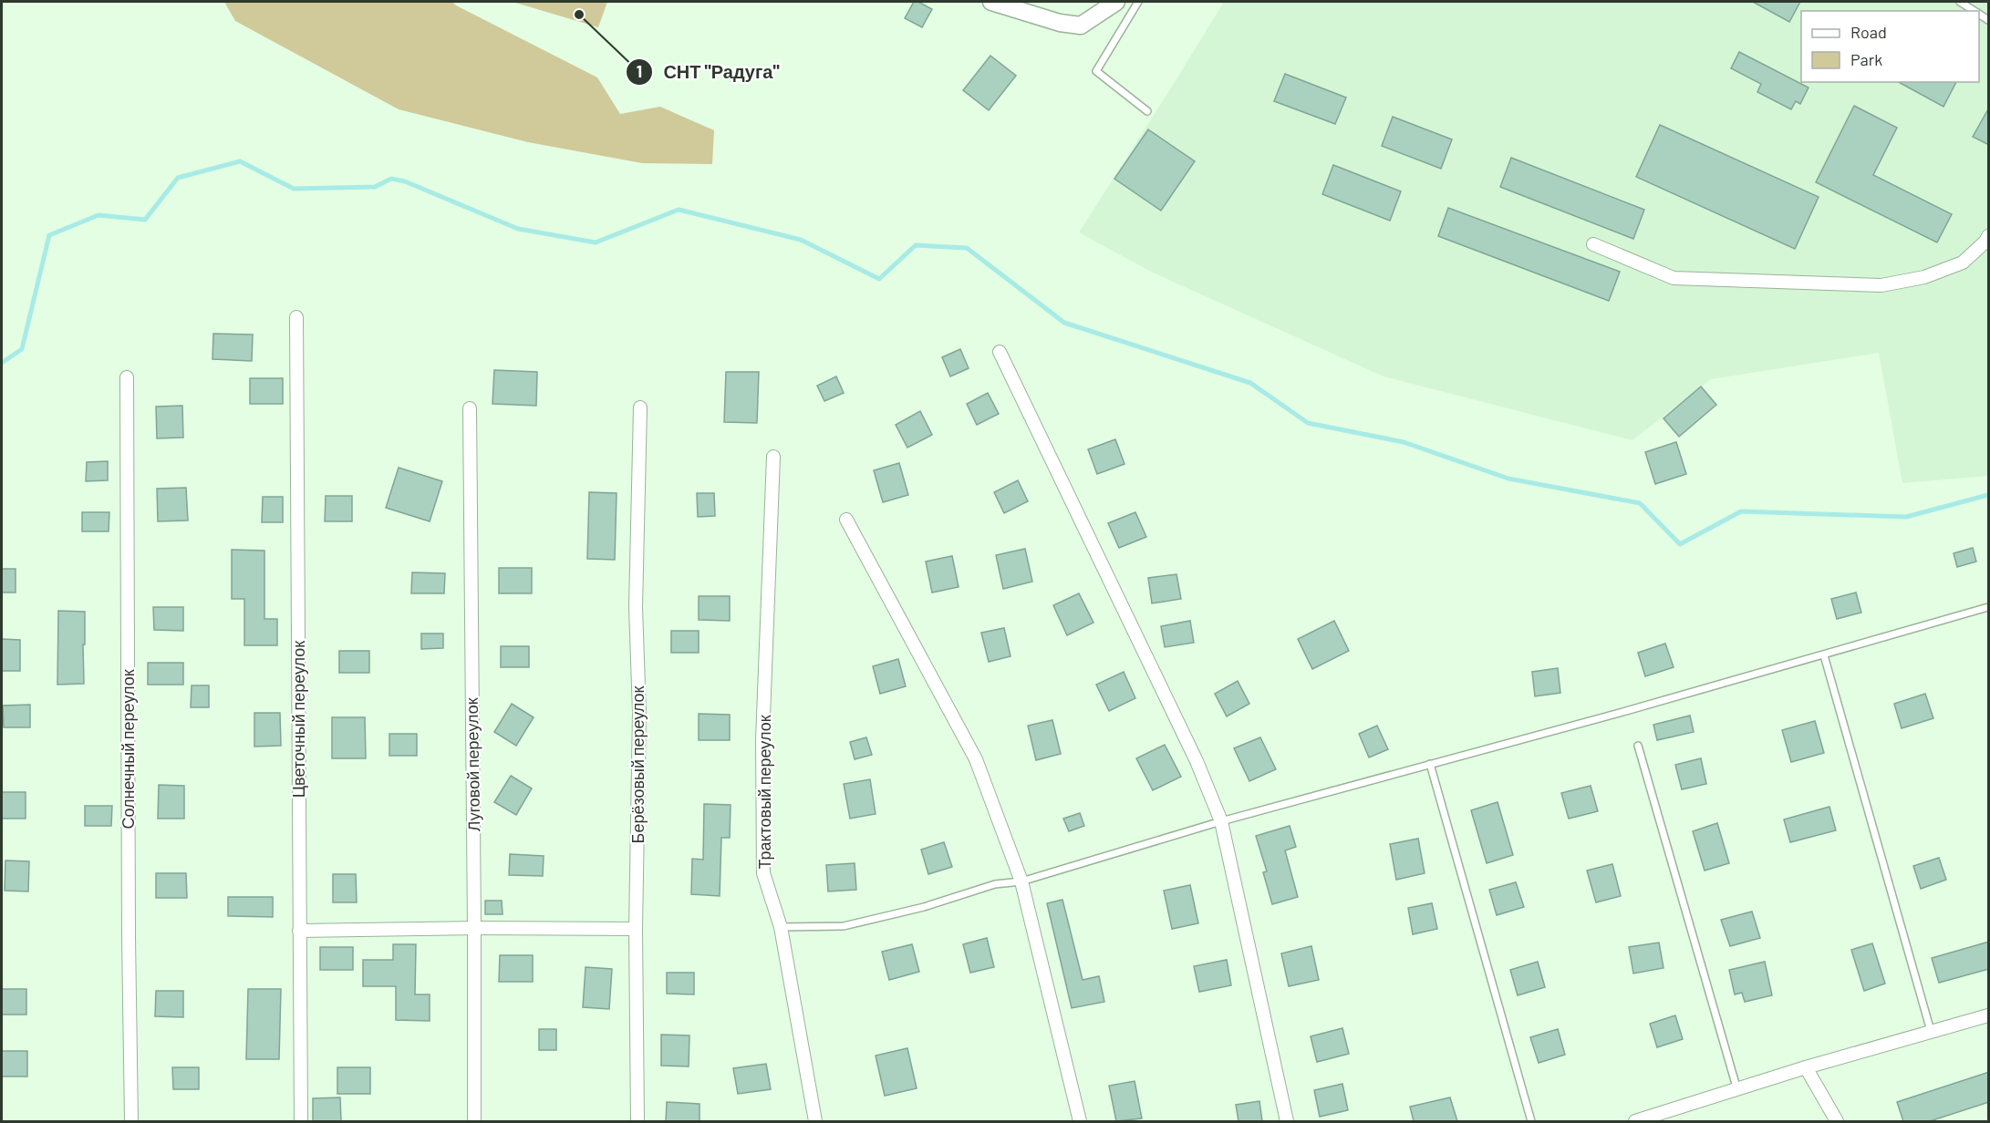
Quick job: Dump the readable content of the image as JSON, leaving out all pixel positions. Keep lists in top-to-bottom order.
{
  "streets": {
    "street": [
      "Цветочный переулок",
      "Солнечный переулок",
      "Луговой переулок",
      "Берёзовый переулок",
      "Трактовый переулок"
    ]
  },
  "places": ["СНТ \"Радуга\""],
  "legend": ["Road", "Park"]
}
